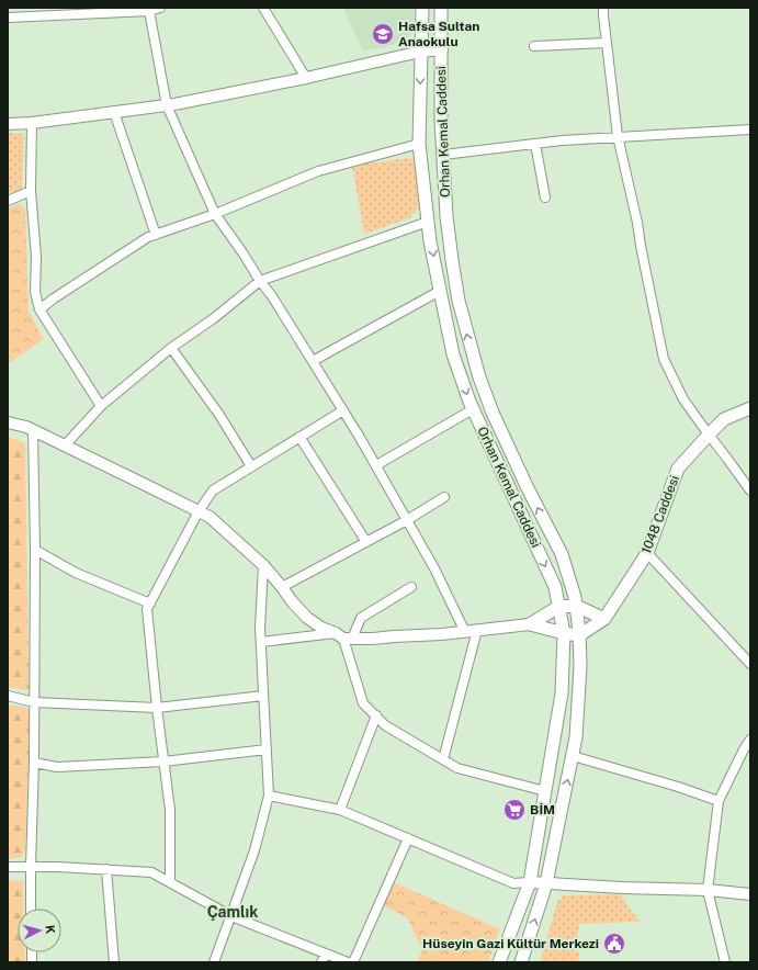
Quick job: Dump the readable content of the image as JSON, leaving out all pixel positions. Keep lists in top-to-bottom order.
{
  "streets": {
    "main road": ["Orhan Kemal Caddesi", "1048 Caddesi"]
  },
  "crossings": [
    ["Orhan Kemal Caddesi", "1048 Caddesi"]
  ],
  "districts": ["Çamlık"],
  "places": {
    "school or university": ["Hafsa Sultan Anaokulu"],
    "supermarket": ["BİM"],
    "public building": ["Hüseyin Gazi Kültür Merkezi"]
  },
  "north": "right"
}
